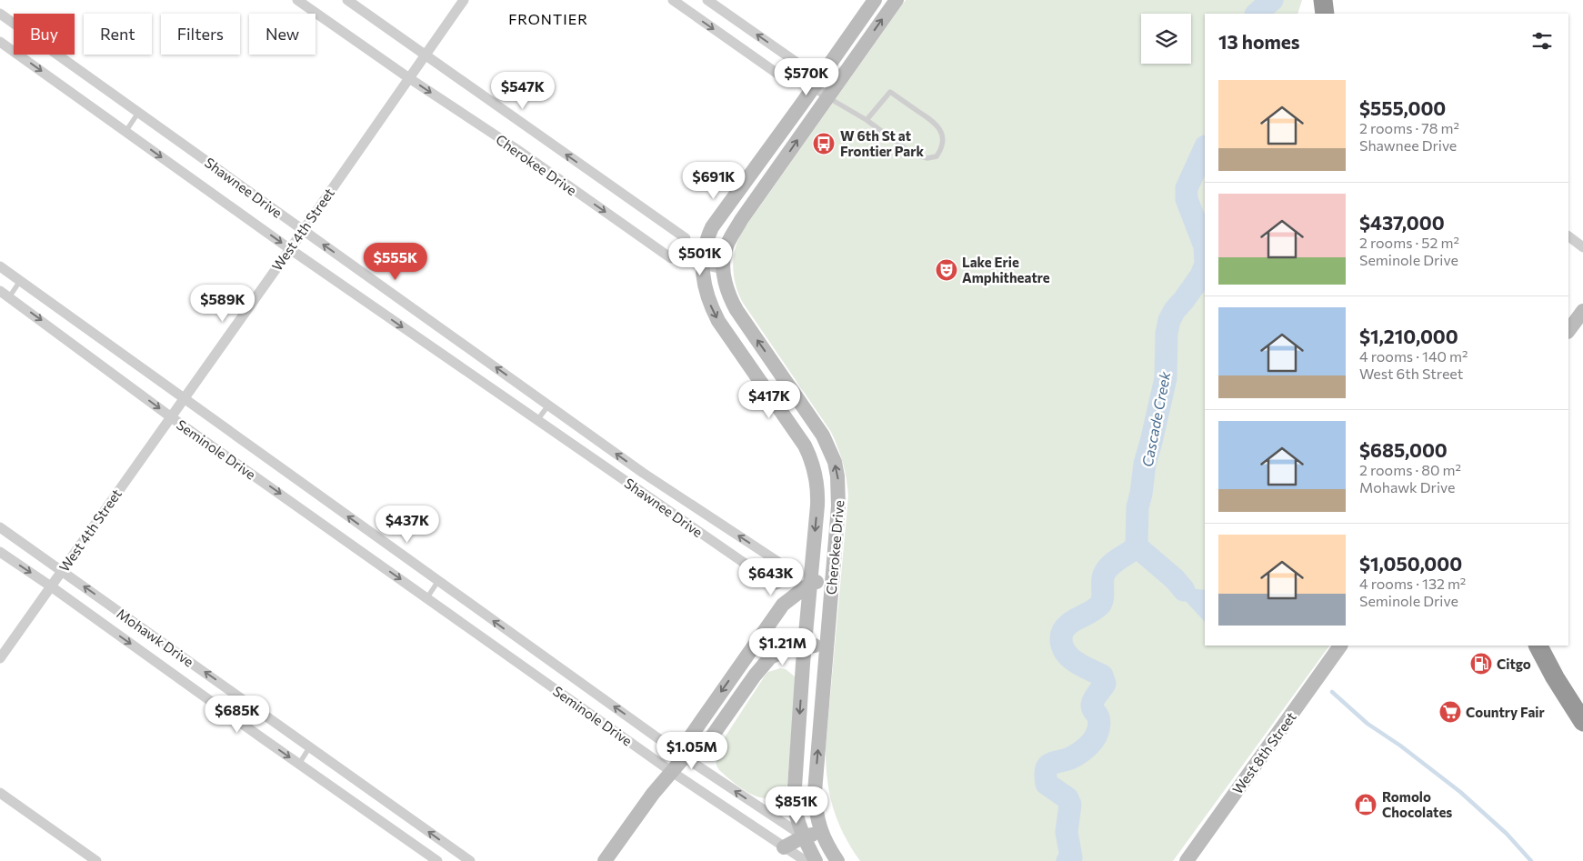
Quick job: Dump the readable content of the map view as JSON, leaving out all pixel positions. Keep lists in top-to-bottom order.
{
  "streets": {
    "main road": ["Cherokee Drive", "West 8th Street"],
    "street": [
      "Shawnee Drive",
      "West 4th Street",
      "Seminole Drive",
      "Mohawk Drive"
    ]
  },
  "crossings": [
    ["Cherokee Drive", "Shawnee Drive"],
    ["Cherokee Drive", "West 4th Street"],
    ["Cherokee Drive", "Seminole Drive"],
    ["Shawnee Drive", "West 4th Street"],
    ["West 4th Street", "Seminole Drive"],
    ["West 4th Street", "Mohawk Drive"]
  ],
  "districts": ["FRONTIER"],
  "water": ["Cascade Creek"],
  "places": {
    "bus stop": ["W 6th St at Frontier Park"],
    "theatre": ["Lake Erie Amphitheatre"],
    "fuel station": ["Citgo"],
    "supermarket": ["Country Fair"],
    "shop": ["Romolo Chocolates"]
  },
  "page": {
    "chip": [
      "Buy",
      "Rent",
      "Filters",
      "New"
    ],
    "heading": "13 homes",
    "price": [
      "$570K",
      "$547K",
      "$691K",
      "$501K",
      "$555K",
      "$589K",
      "$417K",
      "$437K",
      "$643K",
      "$1.21M",
      "$685K",
      "$1.05M",
      "$851K"
    ],
    "list": [
      {
        "name": "$555,000",
        "note": "2 rooms · 78 m² · Shawnee Drive"
      },
      {
        "name": "$437,000",
        "note": "2 rooms · 52 m² · Seminole Drive"
      },
      {
        "name": "$1,210,000",
        "note": "4 rooms · 140 m² · West 6th Street"
      },
      {
        "name": "$685,000",
        "note": "2 rooms · 80 m² · Mohawk Drive"
      },
      {
        "name": "$1,050,000",
        "note": "4 rooms · 132 m² · Seminole Drive"
      }
    ]
  }
}
